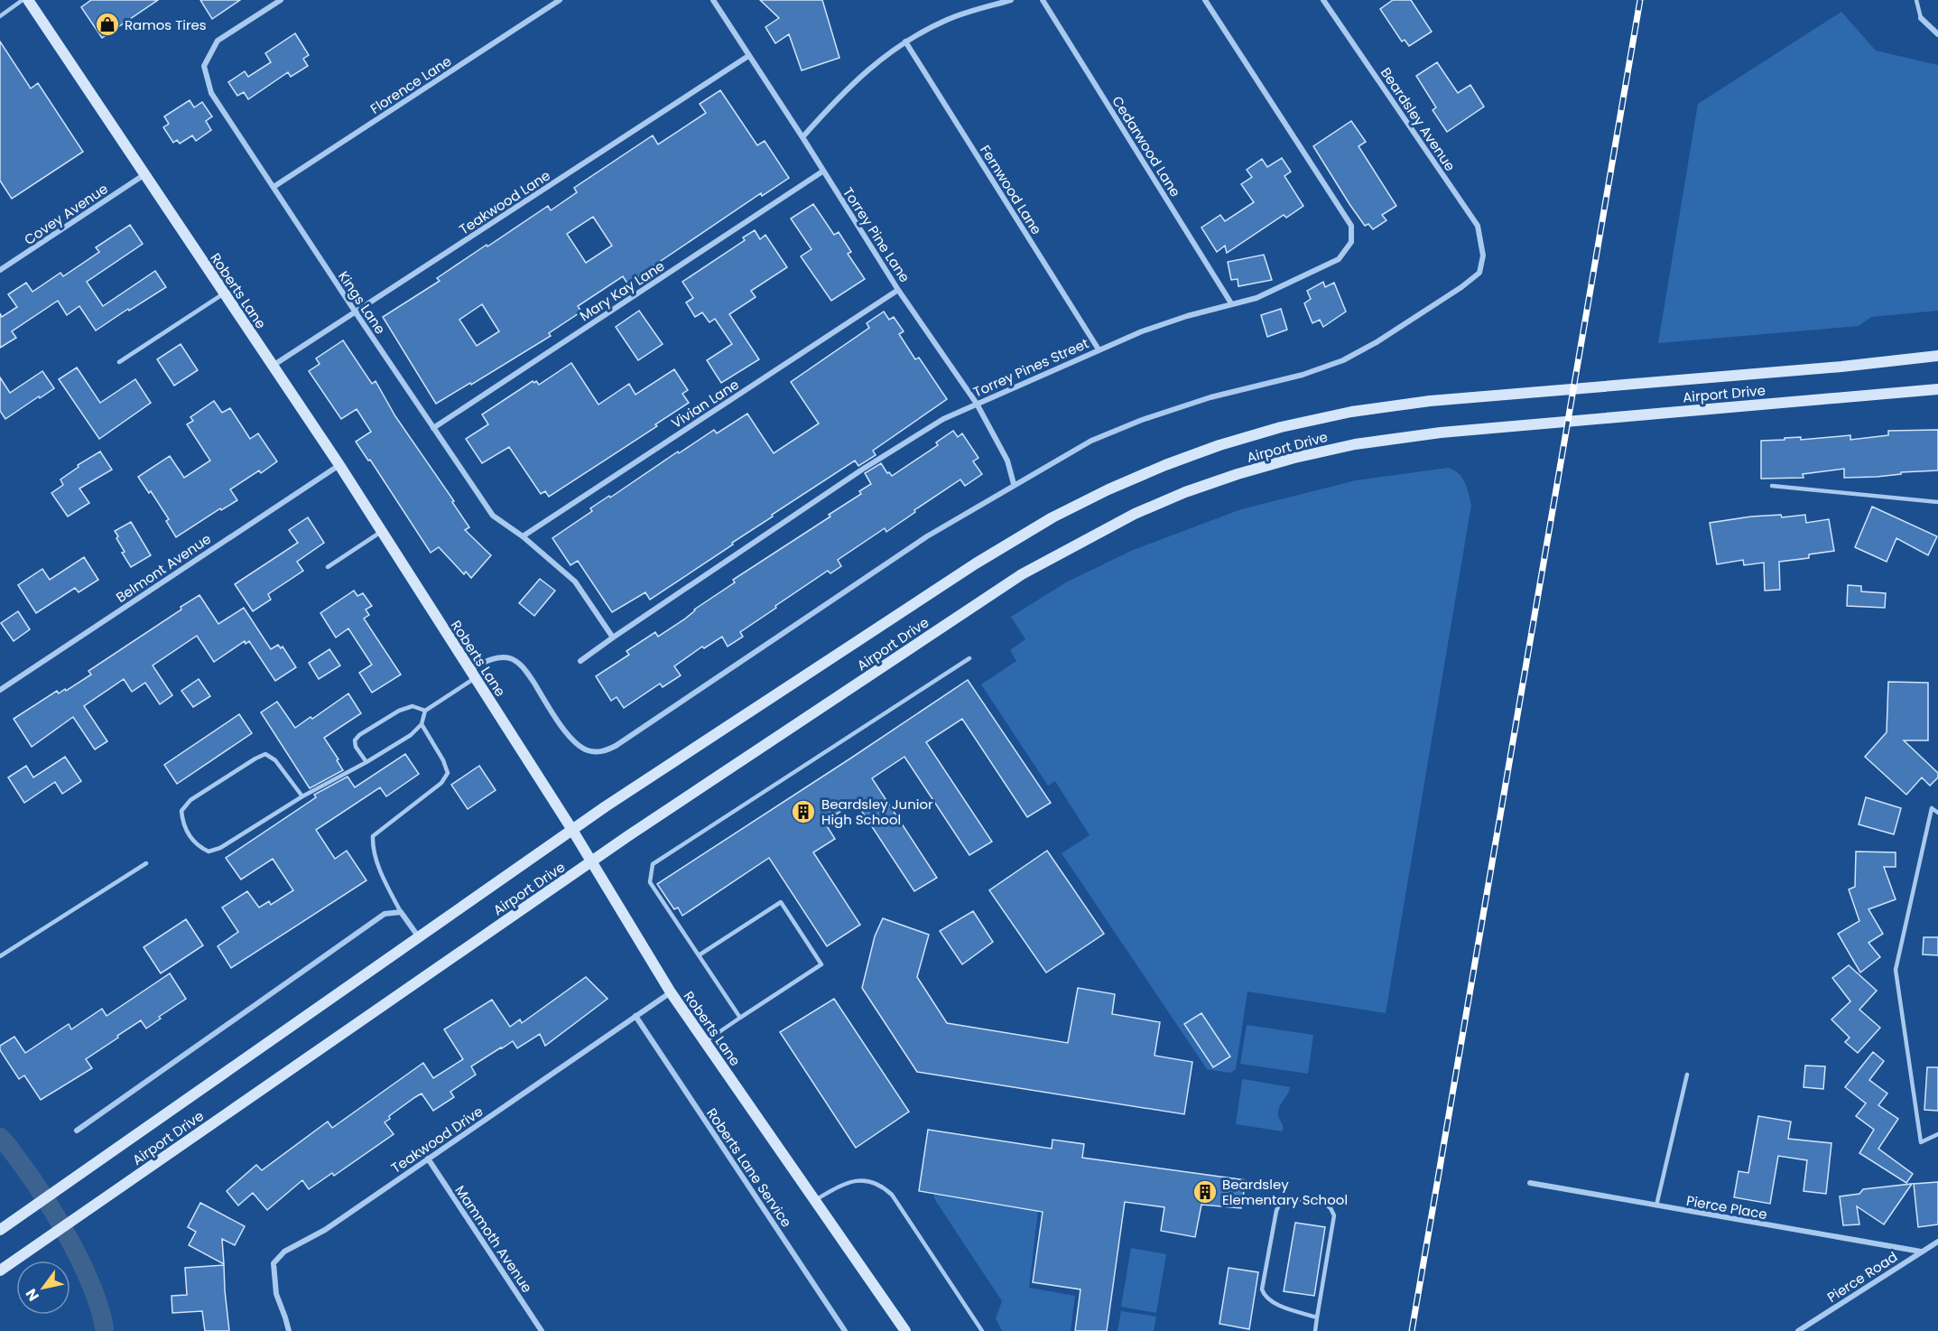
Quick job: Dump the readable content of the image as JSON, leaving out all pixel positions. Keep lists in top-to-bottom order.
{
  "streets": {
    "main road": ["Roberts Lane", "Airport Drive"],
    "street": [
      "Florence Lane",
      "Beardsley Avenue",
      "Cedarwood Lane",
      "Fernwood Lane",
      "Teakwood Lane",
      "Covey Avenue",
      "Torrey Pine Lane",
      "Mary Kay Lane",
      "Kings Lane",
      "Torrey Pines Street",
      "Vivian Lane",
      "Belmont Avenue",
      "Teakwood Drive",
      "Roberts Lane Service",
      "Pierce Place",
      "Mammoth Avenue",
      "Pierce Road"
    ]
  },
  "crossings": [
    ["Florence Lane", "Kings Lane"],
    ["Beardsley Avenue", "Torrey Pine Lane"],
    ["Cedarwood Lane", "Torrey Pines Street"],
    ["Fernwood Lane", "Torrey Pines Street"],
    ["Teakwood Lane", "Torrey Pine Lane"],
    ["Teakwood Lane", "Roberts Lane"],
    ["Teakwood Lane", "Kings Lane"],
    ["Covey Avenue", "Roberts Lane"],
    ["Torrey Pine Lane", "Mary Kay Lane"],
    ["Torrey Pine Lane", "Torrey Pines Street"],
    ["Torrey Pine Lane", "Vivian Lane"],
    ["Roberts Lane", "Airport Drive"],
    ["Roberts Lane", "Belmont Avenue"],
    ["Roberts Lane", "Teakwood Drive"],
    ["Mary Kay Lane", "Kings Lane"],
    ["Kings Lane", "Vivian Lane"],
    ["Teakwood Drive", "Roberts Lane Service"],
    ["Teakwood Drive", "Mammoth Avenue"],
    ["Pierce Place", "Pierce Road"]
  ],
  "places": {
    "shop": ["Ramos Tires"],
    "building": ["Beardsley Junior High School", "Beardsley Elementary School"]
  },
  "north": "bottom left"
}
